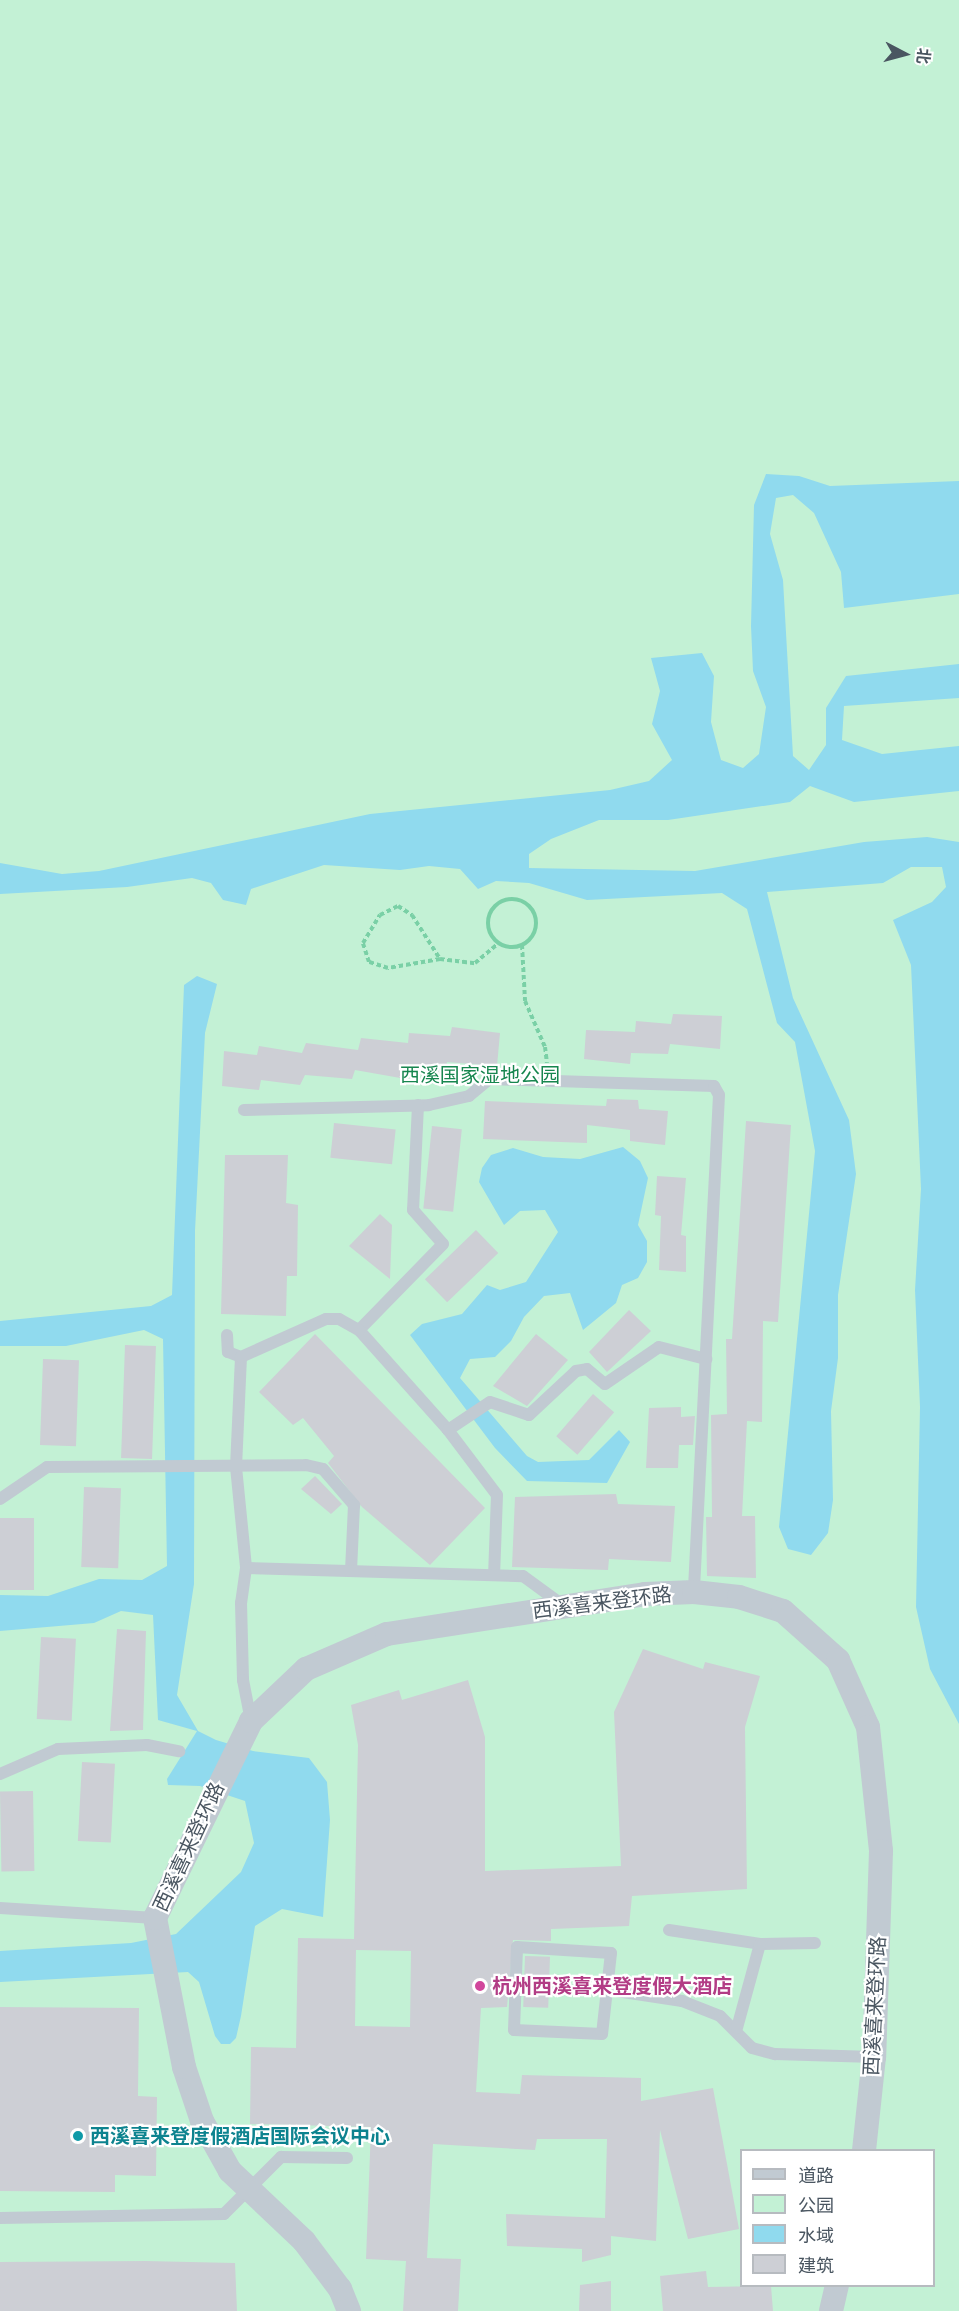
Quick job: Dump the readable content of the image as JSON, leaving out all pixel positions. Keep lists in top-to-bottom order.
{
  "streets": {
    "street": ["西溪喜来登环路"]
  },
  "parks": ["西溪国家湿地公园"],
  "places": ["杭州西溪喜来登度假大酒店", "西溪喜来登度假酒店国际会议中心"],
  "legend": [
    "道路",
    "公园",
    "水域",
    "建筑"
  ],
  "north": "right"
}
